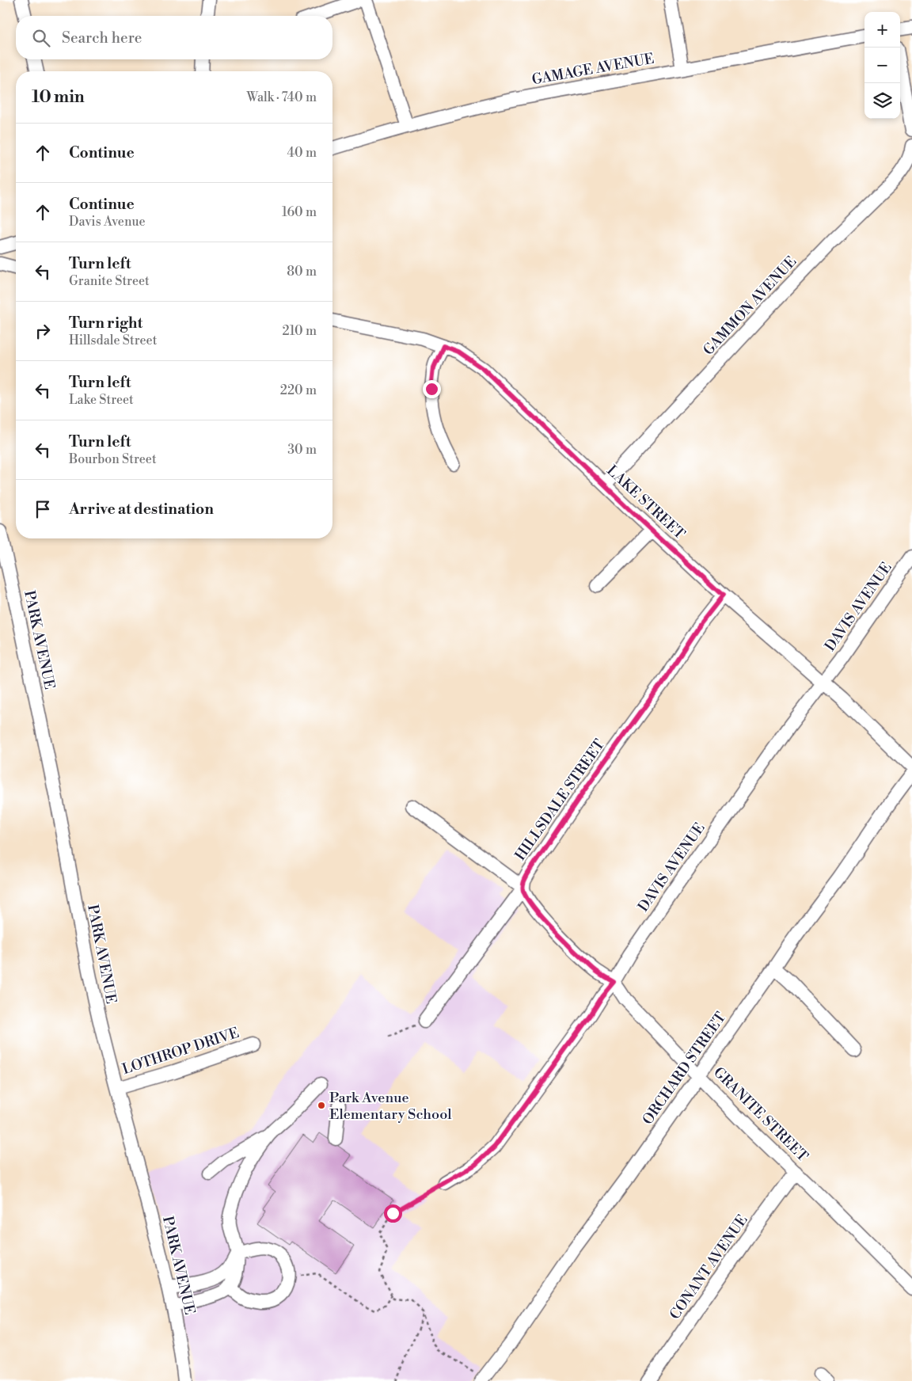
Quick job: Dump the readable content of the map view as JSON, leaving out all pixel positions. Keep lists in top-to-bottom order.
{
  "streets": {
    "street": [
      "GAMAGE AVENUE",
      "GAMMON AVENUE",
      "LAKE STREET",
      "DAVIS AVENUE",
      "PARK AVENUE",
      "HILLSDALE STREET",
      "LOTHROP DRIVE",
      "ORCHARD STREET",
      "GRANITE STREET",
      "CONANT AVENUE"
    ]
  },
  "crossings": [
    ["GAMMON AVENUE", "LAKE STREET"],
    ["LAKE STREET", "DAVIS AVENUE"],
    ["LAKE STREET", "HILLSDALE STREET"],
    ["DAVIS AVENUE", "GRANITE STREET"],
    ["PARK AVENUE", "LOTHROP DRIVE"],
    ["HILLSDALE STREET", "GRANITE STREET"],
    ["ORCHARD STREET", "GRANITE STREET"],
    ["GRANITE STREET", "CONANT AVENUE"]
  ],
  "places": ["Park Avenue Elementary School"],
  "page": {
    "map_buttons": ["+", "−"],
    "search": "Search here",
    "heading": ["10 min", "Walk · 740 m"],
    "list": [
      ["Continue", "40 m"],
      ["Continue", "Davis Avenue", "160 m"],
      ["Turn left", "Granite Street", "80 m"],
      ["Turn right", "Hillsdale Street", "210 m"],
      ["Turn left", "Lake Street", "220 m"],
      ["Turn left", "Bourbon Street", "30 m"],
      "Arrive at destination"
    ]
  }
}
